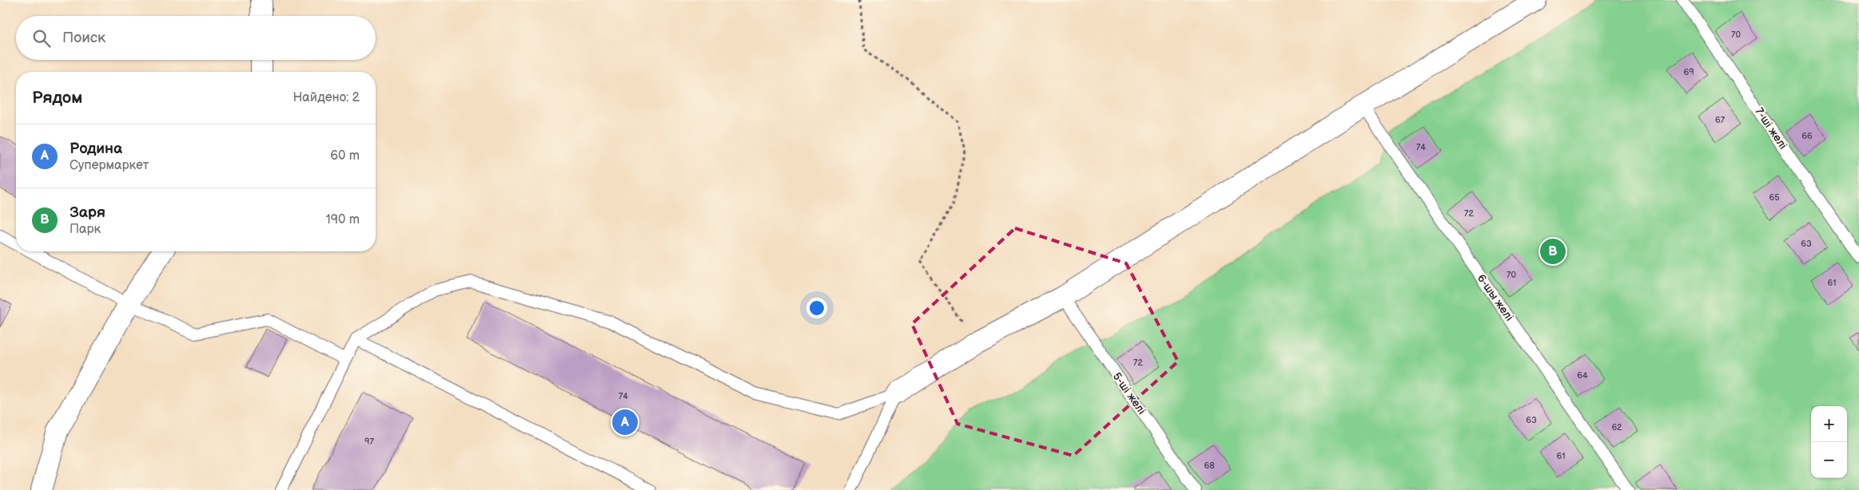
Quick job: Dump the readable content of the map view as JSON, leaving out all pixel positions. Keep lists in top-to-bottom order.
{
  "streets": {
    "lane": ["7-ші желі", "6-шы желі", "5-ші желі"]
  },
  "house_numbers": [
    "70",
    "69",
    "67",
    "66",
    "74",
    "65",
    "72",
    "63",
    "70",
    "61",
    "72",
    "64",
    "74",
    "63",
    "62",
    "97",
    "61",
    "68"
  ],
  "page": {
    "search": "Поиск",
    "heading": ["Рядом", "Найдено: 2"],
    "list": [
      {
        "mark": "A",
        "name": "Родина",
        "note": "Супермаркет",
        "value": "60 m"
      },
      {
        "mark": "B",
        "name": "Заря",
        "note": "Парк",
        "value": "190 m"
      }
    ],
    "pins": ["B", "A"],
    "map_buttons": ["+", "−"]
  }
}
